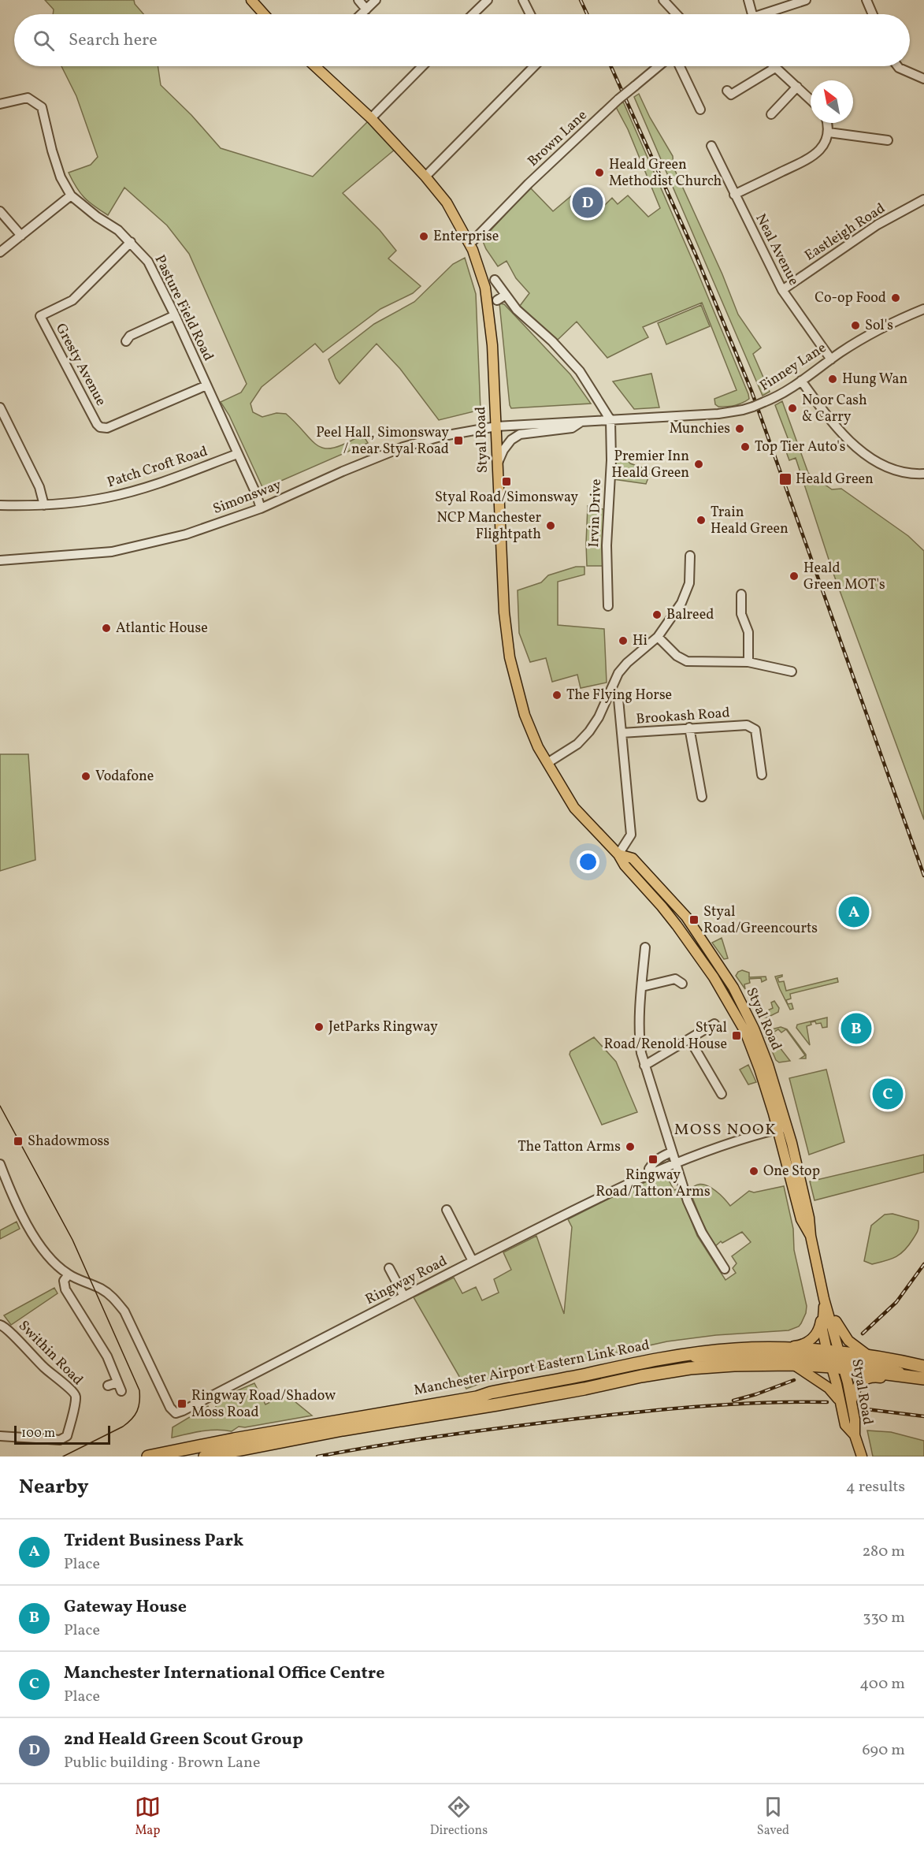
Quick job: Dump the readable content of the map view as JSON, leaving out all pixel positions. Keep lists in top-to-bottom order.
{
  "streets": {
    "highway": ["Manchester Airport Eastern Link Road"],
    "main road": ["Styal Road"],
    "street": [
      "Brown Lane",
      "Eastleigh Road",
      "Neal Avenue",
      "Pasture Field Road",
      "Gresty Avenue",
      "Finney Lane",
      "Patch Croft Road",
      "Simonsway",
      "Irvin Drive",
      "Brookash Road",
      "Ringway Road",
      "Swithin Road"
    ]
  },
  "crossings": [
    ["Brown Lane", "Styal Road"],
    ["Eastleigh Road", "Neal Avenue"],
    ["Neal Avenue", "Finney Lane"],
    ["Pasture Field Road", "Gresty Avenue"],
    ["Pasture Field Road", "Patch Croft Road"],
    ["Pasture Field Road", "Simonsway"],
    ["Finney Lane", "Styal Road"],
    ["Finney Lane", "Simonsway"],
    ["Finney Lane", "Irvin Drive"],
    ["Styal Road", "Simonsway"],
    ["Styal Road", "Ringway Road"],
    ["Styal Road", "Manchester Airport Eastern Link Road"]
  ],
  "districts": ["MOSS NOOK"],
  "places": {
    "other": [
      "Heald Green Methodist Church",
      "Enterprise",
      "Co-op Food",
      "Sol's",
      "Hung Wan",
      "Noor Cash & Carry",
      "Munchies",
      "Top Tier Auto's",
      "Premier Inn Heald Green",
      "Train Heald Green",
      "NCP Manchester Flightpath",
      "Heald Green MOT's",
      "Balreed",
      "Atlantic House",
      "Hi",
      "The Flying Horse",
      "Vodafone",
      "JetParks Ringway",
      "The Tatton Arms",
      "One Stop"
    ],
    "transit": [
      "Peel Hall, Simonsway / near Styal Road",
      "Heald Green",
      "Styal Road/Simonsway",
      "Styal Road/Greencourts",
      "Styal Road/Renold House",
      "Shadowmoss",
      "Ringway Road/Tatton Arms",
      "Ringway Road/Shadow Moss Road"
    ]
  },
  "scale_bar": "100 m",
  "north": "top left",
  "page": {
    "search": "Search here",
    "pins": [
      "D",
      "A",
      "B",
      "C"
    ],
    "scale": "100 m",
    "heading": ["Nearby", "4 results"],
    "list": [
      {
        "mark": "A",
        "name": "Trident Business Park",
        "note": "Place",
        "value": "280 m"
      },
      {
        "mark": "B",
        "name": "Gateway House",
        "note": "Place",
        "value": "330 m"
      },
      {
        "mark": "C",
        "name": "Manchester International Office Centre",
        "note": "Place",
        "value": "400 m"
      },
      {
        "mark": "D",
        "name": "2nd Heald Green Scout Group",
        "note": "Public building · Brown Lane",
        "value": "690 m"
      }
    ],
    "nav": ["Map", "Directions", "Saved"]
  }
}
